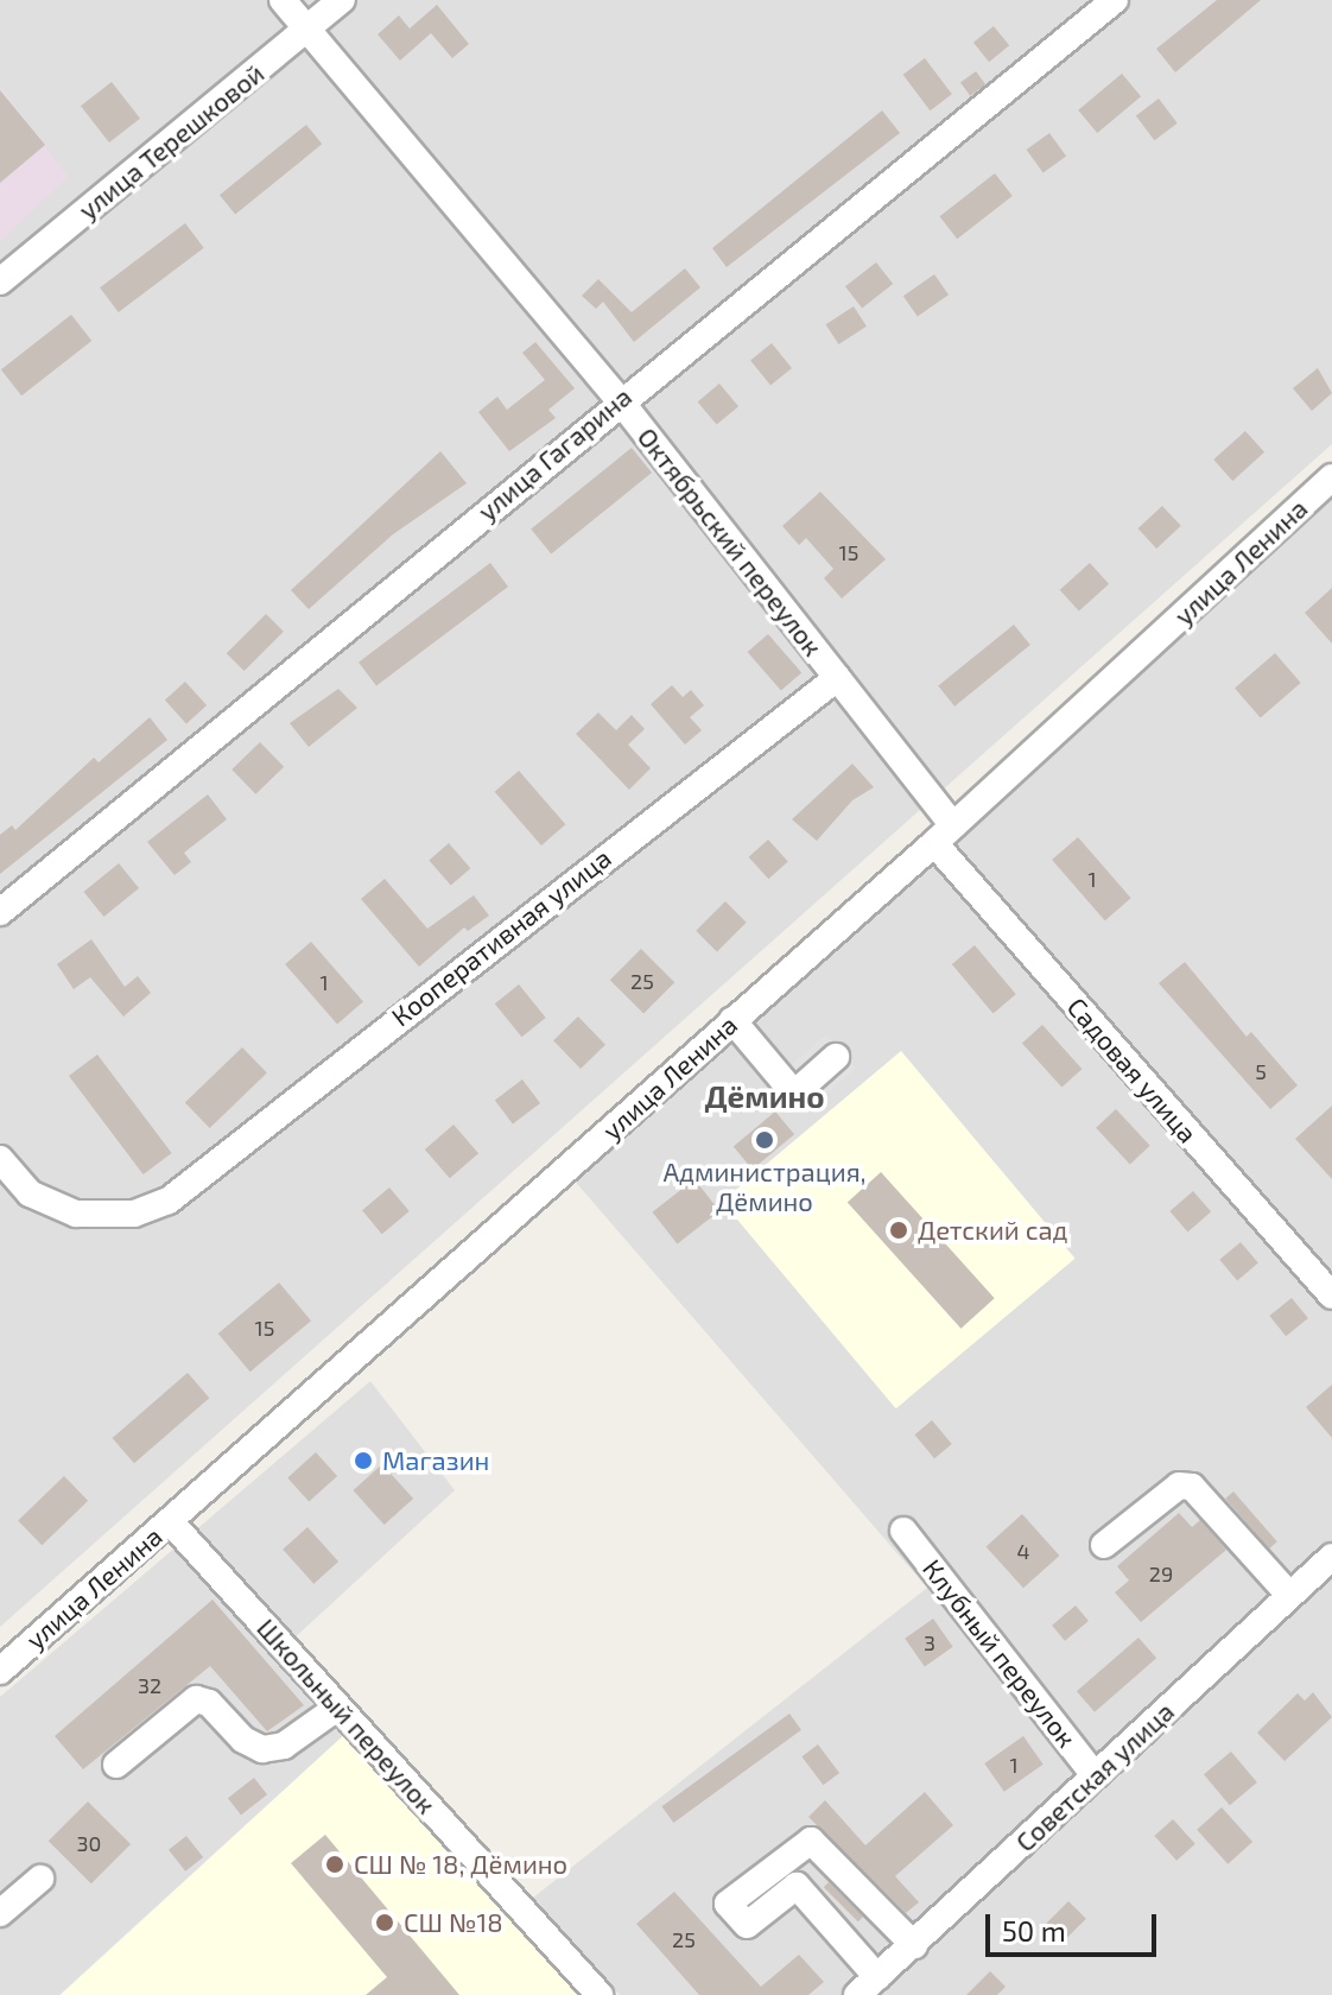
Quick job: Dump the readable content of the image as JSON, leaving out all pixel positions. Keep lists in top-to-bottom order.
{
  "streets": {
    "street": [
      "улица Терешковой",
      "улица Гагарина",
      "Октябрьский переулок",
      "улица Ленина",
      "Кооперативная улица",
      "Садовая улица",
      "Клубный переулок",
      "Школьный переулок",
      "Советская улица"
    ]
  },
  "crossings": [
    ["улица Терешковой", "Октябрьский переулок"],
    ["улица Гагарина", "Октябрьский переулок"],
    ["Октябрьский переулок", "улица Ленина"],
    ["Октябрьский переулок", "Кооперативная улица"],
    ["Октябрьский переулок", "Садовая улица"],
    ["улица Ленина", "Садовая улица"],
    ["улица Ленина", "Школьный переулок"],
    ["Клубный переулок", "Советская улица"]
  ],
  "districts": ["Дёмино"],
  "places": [
    "Администрация, Дёмино",
    "Детский сад",
    "Магазин",
    "СШ № 18, Дёмино",
    "СШ №18"
  ],
  "house_numbers": [
    "15",
    "1",
    "25",
    "1",
    "5",
    "15",
    "4",
    "29",
    "3",
    "32",
    "1",
    "30",
    "25"
  ],
  "scale_bar": "50 m"
}
